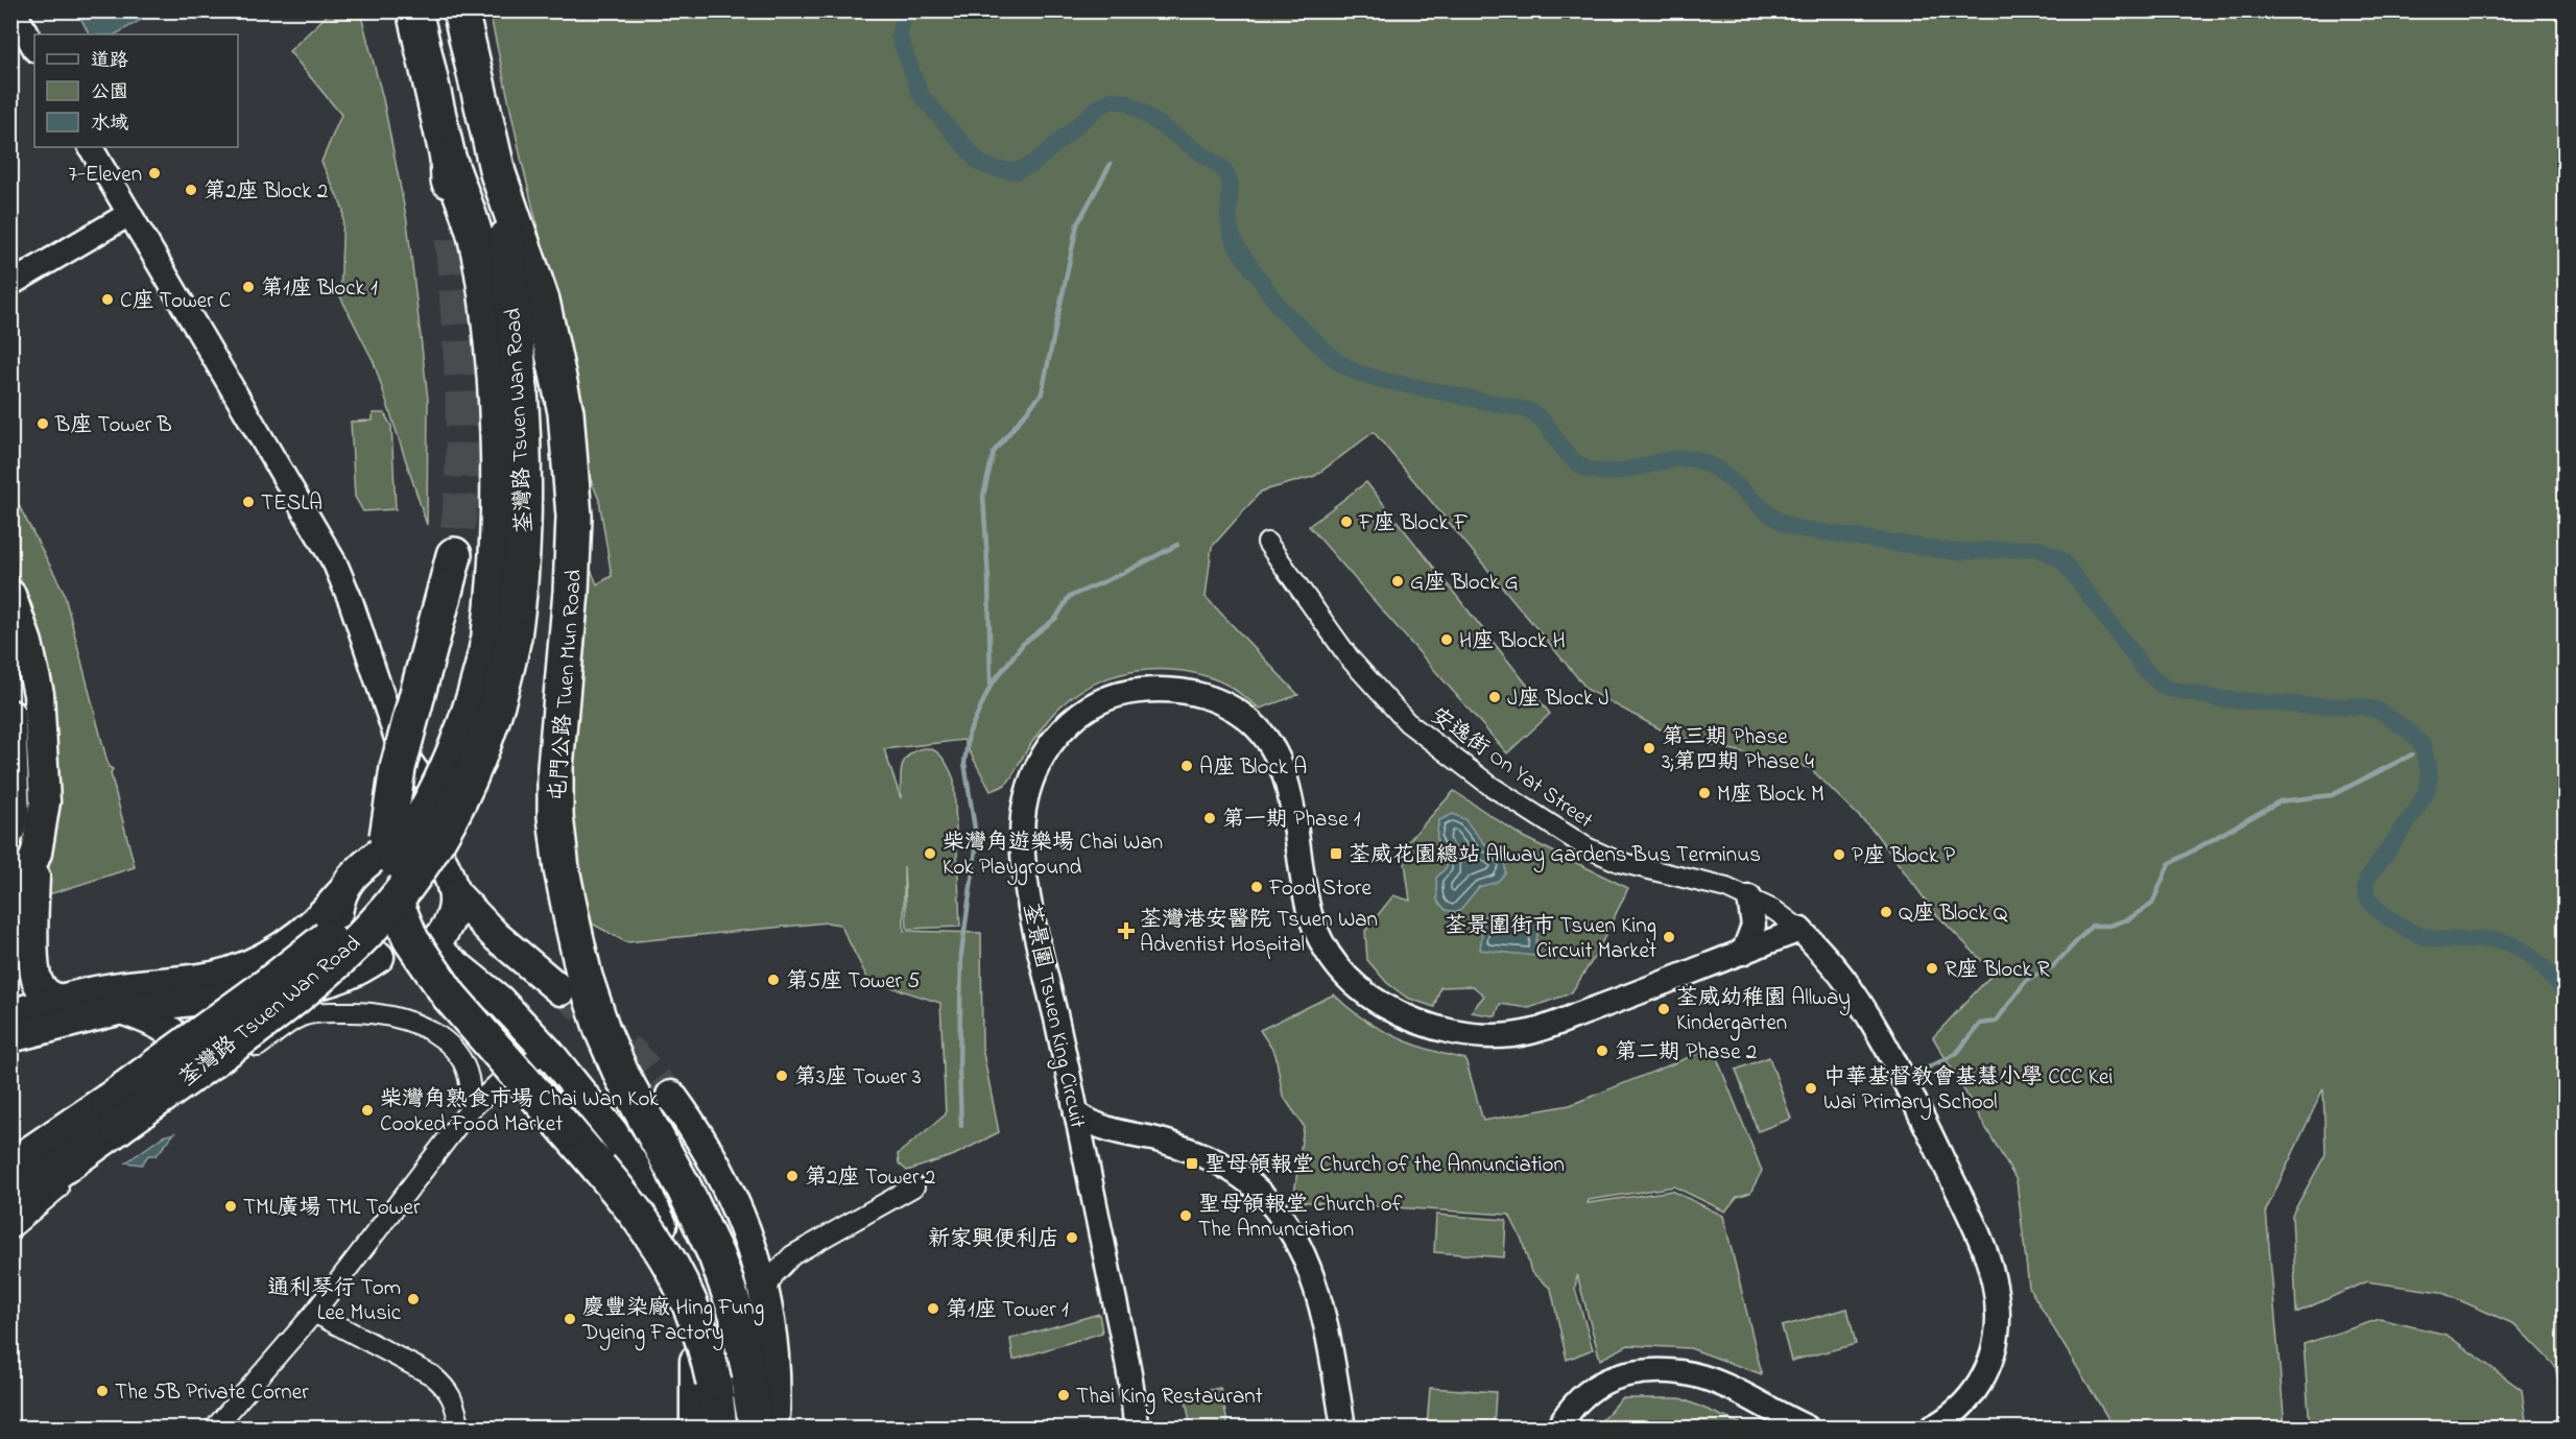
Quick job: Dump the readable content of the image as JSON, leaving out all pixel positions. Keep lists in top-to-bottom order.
{
  "streets": {
    "highway": ["荃灣路 Tsuen Wan Road", "屯門公路 Tuen Mun Road"],
    "street": ["安逸街 On Yat Street", "荃景圍 Tsuen King Circuit"]
  },
  "crossings": [
    ["荃灣路 Tsuen Wan Road", "屯門公路 Tuen Mun Road"],
    ["安逸街 On Yat Street", "荃景圍 Tsuen King Circuit"]
  ],
  "places": {
    "other": [
      "7-Eleven",
      "第2座 Block 2",
      "第1座 Block 1",
      "C座 Tower C",
      "B座 Tower B",
      "TESLA",
      "F座 Block F",
      "G座 Block G",
      "H座 Block H",
      "J座 Block J",
      "第三期 Phase 3;第四期 Phase 4",
      "A座 Block A",
      "M座 Block M",
      "第一期 Phase 1",
      "柴灣角遊樂場 Chai Wan Kok Playground",
      "P座 Block P",
      "Food Store",
      "Q座 Block Q",
      "荃景圍街市 Tsuen King Circuit Market",
      "R座 Block R",
      "第5座 Tower 5",
      "荃威幼稚園 Allway Kindergarten",
      "第二期 Phase 2",
      "第3座 Tower 3",
      "中華基督教會基慧小學 CCC Kei Wai Primary School",
      "柴灣角熟食市場 Chai Wan Kok Cooked Food Market",
      "第2座 Tower 2",
      "TML廣場 TML Tower",
      "聖母領報堂 Church of The Annunciation",
      "新家興便利店",
      "通利琴行 Tom Lee Music",
      "第1座 Tower 1",
      "慶豐染廠 Hing Fung Dyeing Factory",
      "The 5B Private Corner",
      "Thai King Restaurant"
    ],
    "transit": ["荃威花園總站 Allway Gardens Bus Terminus", "聖母領報堂 Church of the Annunciation"],
    "health": ["荃灣港安醫院 Tsuen Wan Adventist Hospital"]
  },
  "legend": ["道路", "公園", "水域"]
}
